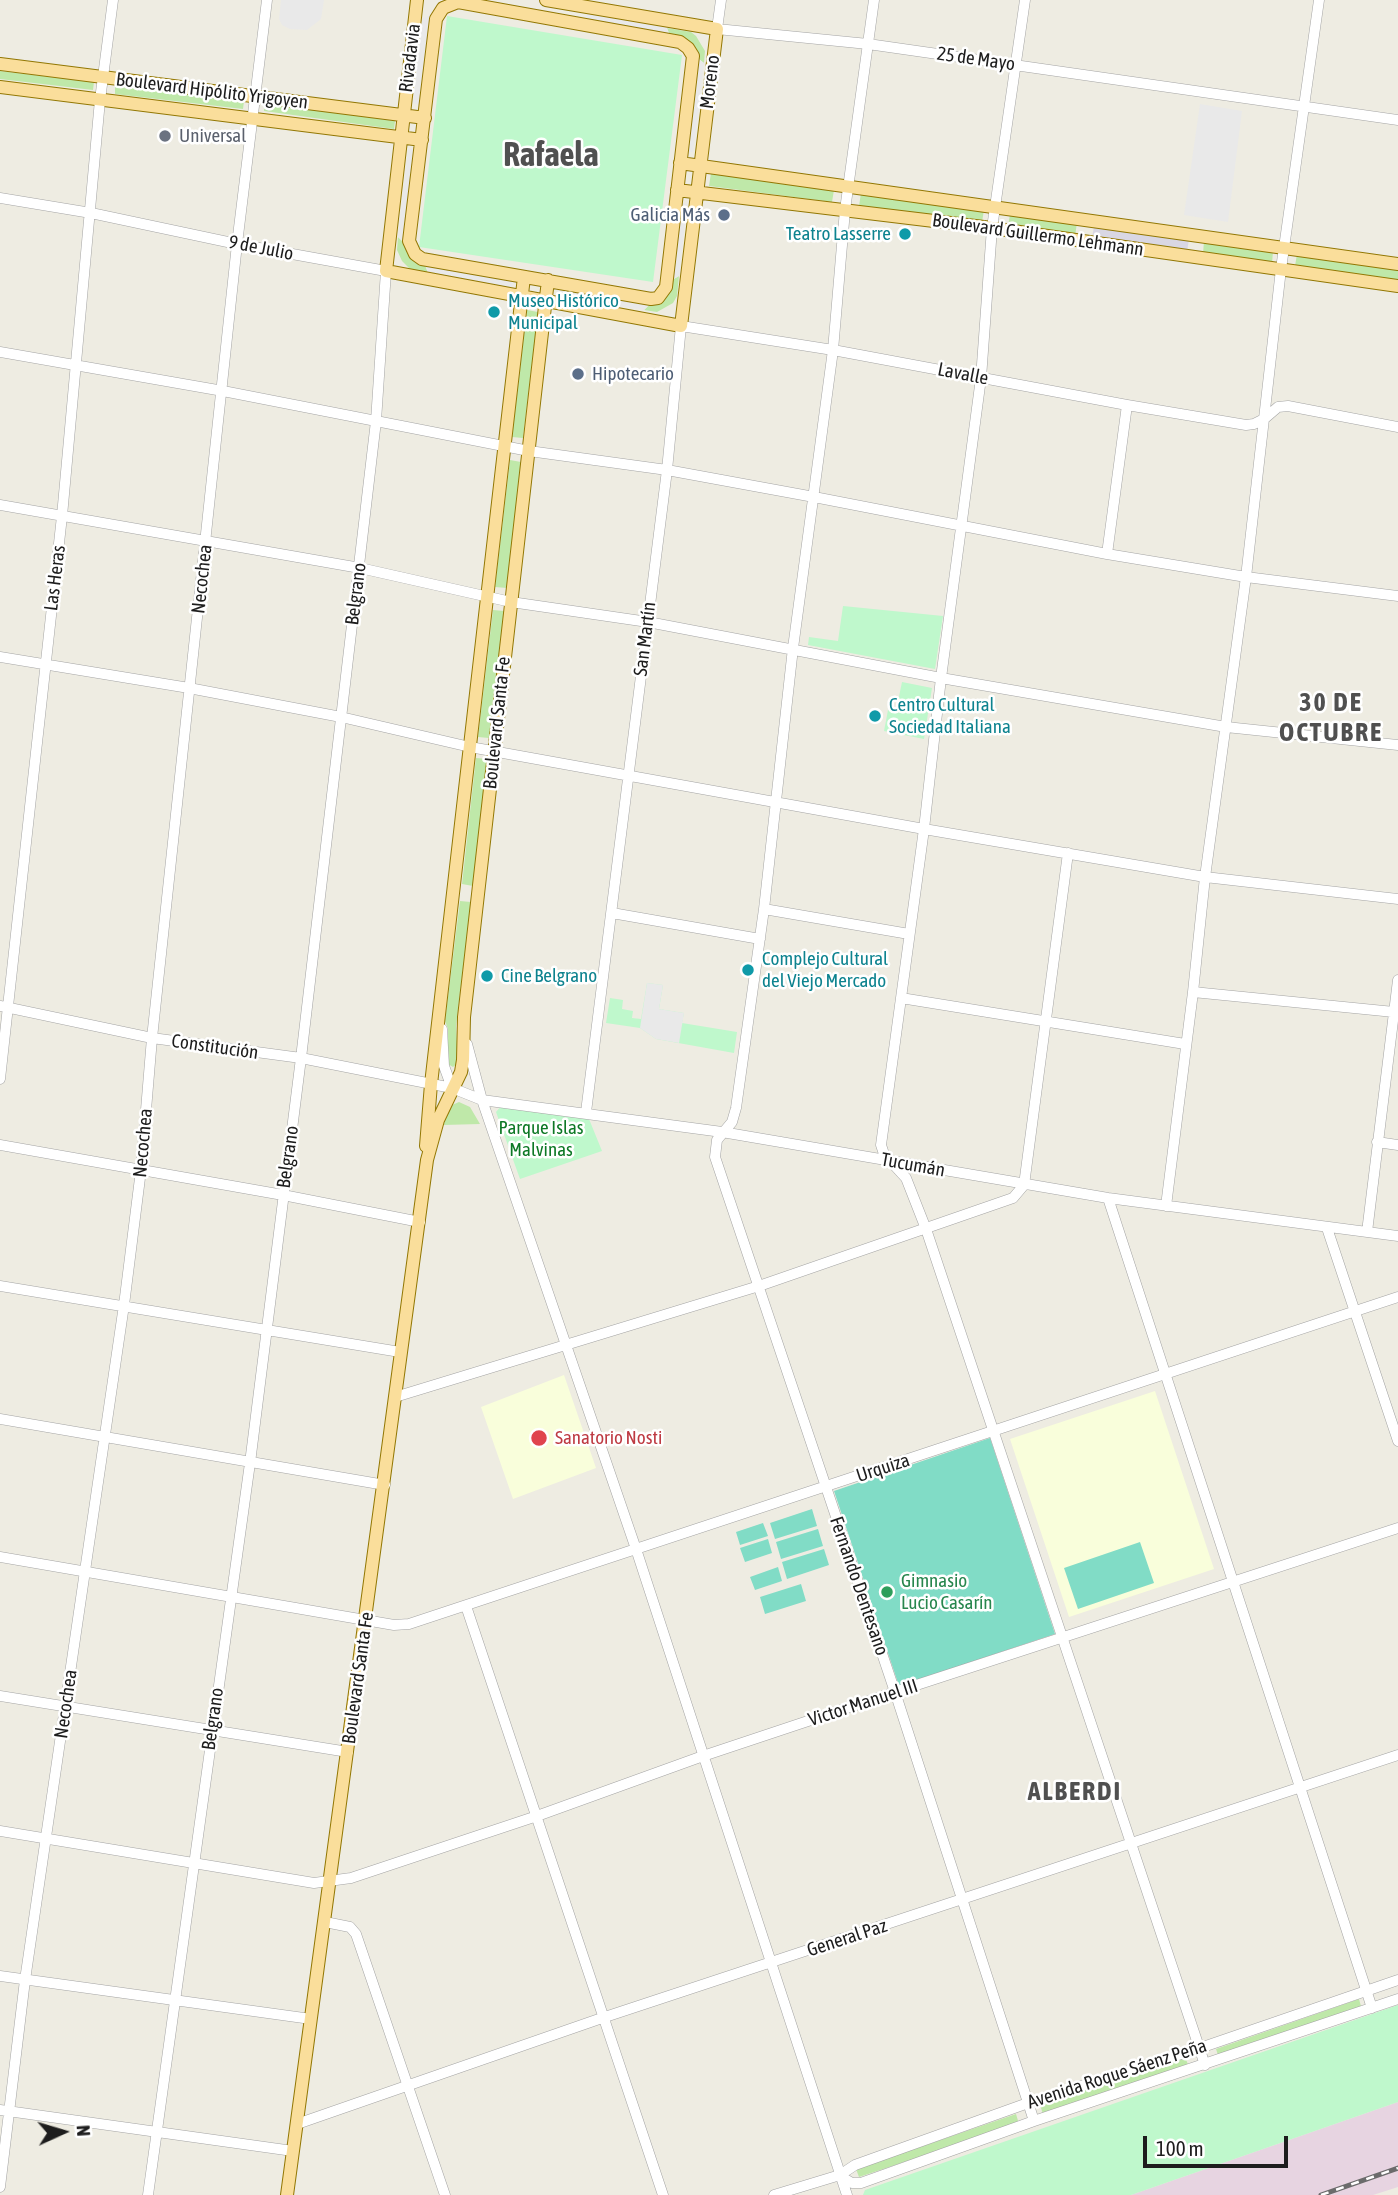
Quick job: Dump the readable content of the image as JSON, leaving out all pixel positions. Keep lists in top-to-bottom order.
{
  "streets": {
    "main road": [
      "Rivadavia",
      "25 de Mayo",
      "Moreno",
      "Boulevard Hipólito Yrigoyen",
      "Boulevard Guillermo Lehmann",
      "9 de Julio",
      "Lavalle",
      "Belgrano",
      "San Martín",
      "Boulevard Santa Fe"
    ],
    "street": [
      "Las Heras",
      "Necochea",
      "Constitución",
      "Tucumán",
      "Urquiza",
      "Fernando Dentesano",
      "Victor Manuel III",
      "General Paz",
      "Avenida Roque Sáenz Peña"
    ]
  },
  "crossings": [
    ["Rivadavia", "Boulevard Hipólito Yrigoyen"],
    ["Rivadavia", "Belgrano"],
    ["25 de Mayo", "Moreno"],
    ["25 de Mayo", "Fernando Dentesano"],
    ["Moreno", "Boulevard Guillermo Lehmann"],
    ["Moreno", "San Martín"],
    ["Boulevard Hipólito Yrigoyen", "Las Heras"],
    ["Boulevard Hipólito Yrigoyen", "Necochea"],
    ["Boulevard Hipólito Yrigoyen", "Belgrano"],
    ["Boulevard Guillermo Lehmann", "San Martín"],
    ["Boulevard Guillermo Lehmann", "Fernando Dentesano"],
    ["9 de Julio", "Lavalle"],
    ["9 de Julio", "Las Heras"],
    ["9 de Julio", "Necochea"],
    ["9 de Julio", "Belgrano"],
    ["9 de Julio", "Boulevard Santa Fe"],
    ["Lavalle", "San Martín"],
    ["Lavalle", "Boulevard Santa Fe"],
    ["Lavalle", "Fernando Dentesano"],
    ["Las Heras", "Constitución"],
    ["Necochea", "Constitución"],
    ["Necochea", "Urquiza"],
    ["Necochea", "Victor Manuel III"],
    ["Belgrano", "Constitución"],
    ["Belgrano", "Urquiza"],
    ["Belgrano", "Victor Manuel III"],
    ["San Martín", "Tucumán"],
    ["Boulevard Santa Fe", "Constitución"],
    ["Boulevard Santa Fe", "Tucumán"],
    ["Boulevard Santa Fe", "Urquiza"],
    ["Boulevard Santa Fe", "Victor Manuel III"],
    ["Boulevard Santa Fe", "General Paz"],
    ["Constitución", "Tucumán"],
    ["Tucumán", "Fernando Dentesano"],
    ["Urquiza", "Fernando Dentesano"],
    ["Fernando Dentesano", "Victor Manuel III"],
    ["Fernando Dentesano", "General Paz"],
    ["Fernando Dentesano", "Avenida Roque Sáenz Peña"]
  ],
  "districts": ["Rafaela", "30 DE OCTUBRE", "ALBERDI"],
  "parks": ["Parque Islas Malvinas"],
  "places": [
    "Universal",
    "Galicia Más",
    "Teatro Lasserre",
    "Museo Histórico Municipal",
    "Hipotecario",
    "Centro Cultural Sociedad Italiana",
    "Complejo Cultural del Viejo Mercado",
    "Cine Belgrano",
    "Sanatorio Nosti",
    "Gimnasio Lucio Casarín"
  ],
  "scale_bar": "100 m",
  "north": "right"
}
